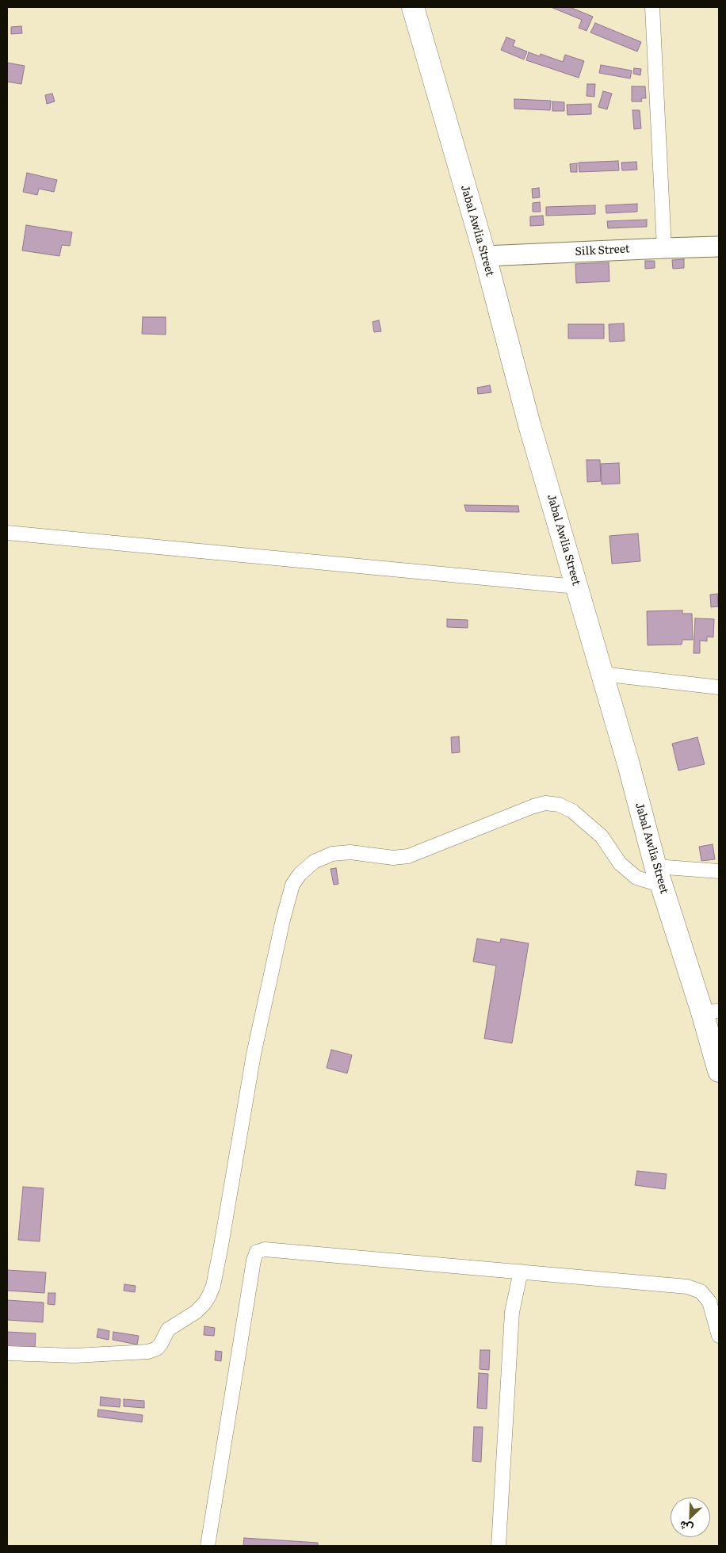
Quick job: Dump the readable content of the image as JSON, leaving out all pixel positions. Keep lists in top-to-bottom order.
{
  "streets": {
    "highway": ["Jabal Awlia Street"],
    "street": ["Silk Street"]
  },
  "crossings": [
    ["Jabal Awlia Street", "Silk Street"]
  ],
  "north": "bottom left"
}
